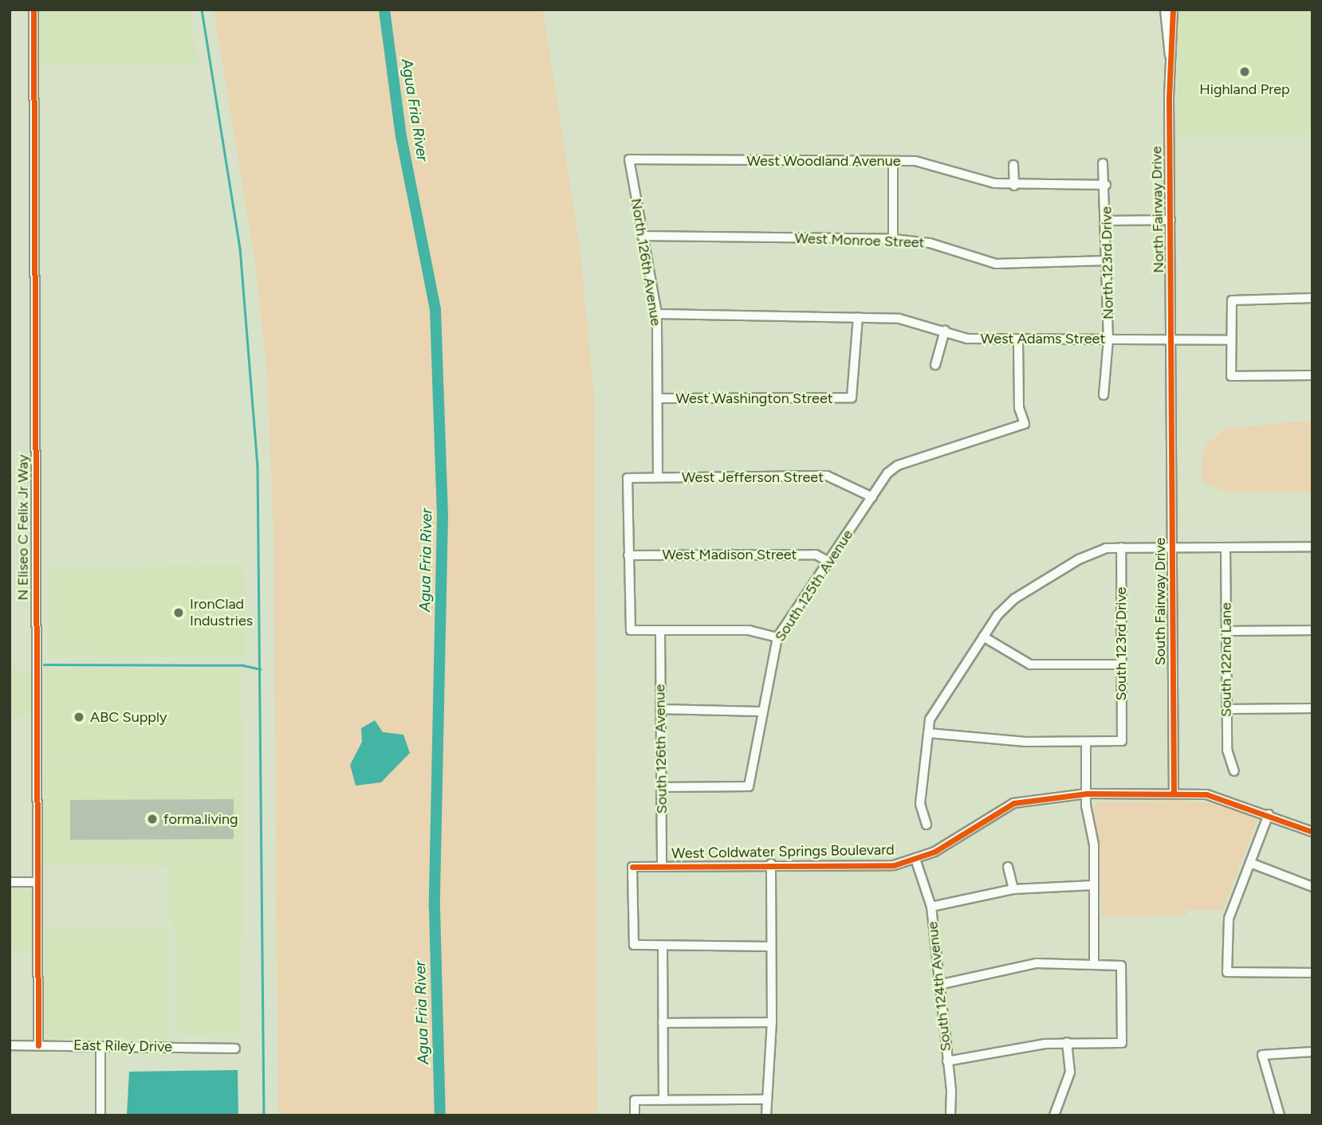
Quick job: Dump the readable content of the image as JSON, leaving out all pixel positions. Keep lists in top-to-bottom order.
{
  "streets": {
    "street": [
      "West Woodland Avenue",
      "North Fairway Drive",
      "West Monroe Street",
      "North 126th Avenue",
      "North 123rd Drive",
      "West Adams Street",
      "West Washington Street",
      "West Jefferson Street",
      "N Eliseo C Felix Jr Way",
      "West Madison Street",
      "South 125th Avenue",
      "South Fairway Drive",
      "South 123rd Drive",
      "South 122nd Lane",
      "South 126th Avenue",
      "West Coldwater Springs Boulevard",
      "South 124th Avenue",
      "East Riley Drive"
    ]
  },
  "crossings": [
    ["West Woodland Avenue", "North 126th Avenue"],
    ["West Woodland Avenue", "North 123rd Drive"],
    ["North Fairway Drive", "West Adams Street"],
    ["North Fairway Drive", "South Fairway Drive"],
    ["West Monroe Street", "North 126th Avenue"],
    ["West Monroe Street", "North 123rd Drive"],
    ["North 126th Avenue", "West Adams Street"],
    ["North 126th Avenue", "West Washington Street"],
    ["North 123rd Drive", "West Adams Street"],
    ["West Adams Street", "West Washington Street"],
    ["West Adams Street", "South 125th Avenue"],
    ["West Jefferson Street", "West Madison Street"],
    ["West Jefferson Street", "South 125th Avenue"],
    ["N Eliseo C Felix Jr Way", "East Riley Drive"],
    ["West Madison Street", "South 125th Avenue"],
    ["South 125th Avenue", "South 126th Avenue"],
    ["South Fairway Drive", "West Coldwater Springs Boulevard"],
    ["South 126th Avenue", "West Coldwater Springs Boulevard"],
    ["West Coldwater Springs Boulevard", "South 124th Avenue"]
  ],
  "water": ["Agua Fria River"],
  "places": [
    "Highland Prep",
    "IronClad Industries",
    "ABC Supply",
    "forma.living"
  ]
}
